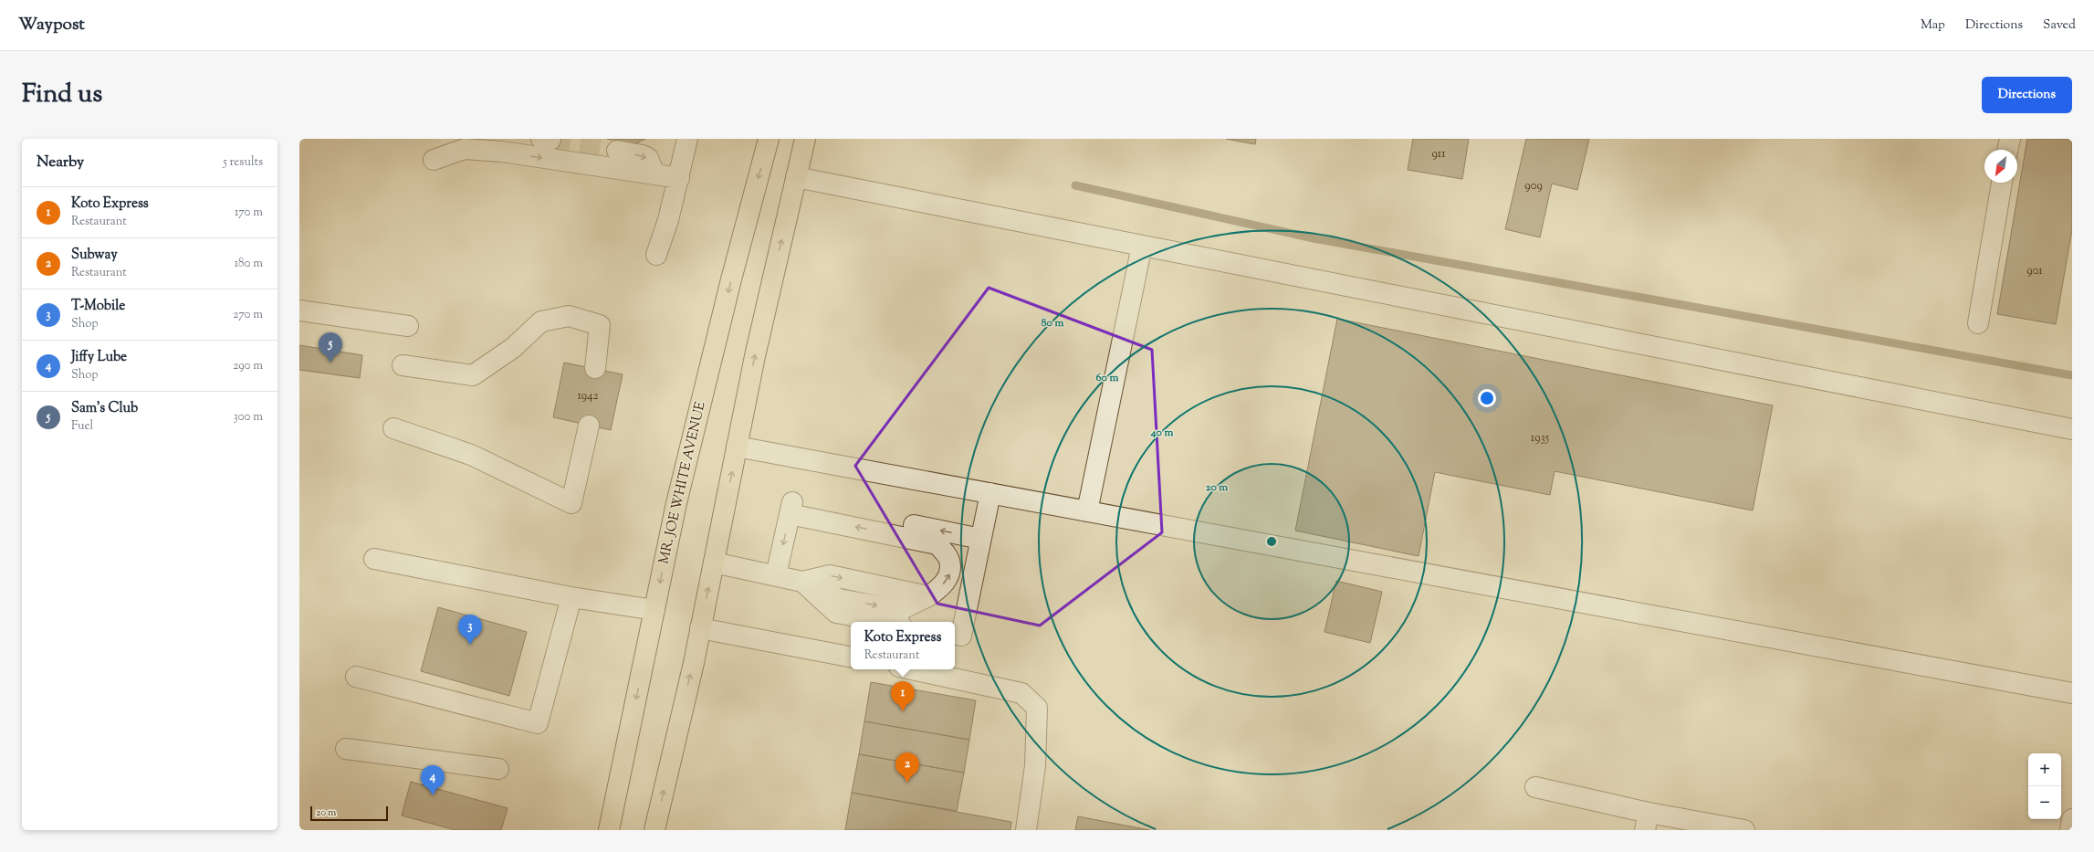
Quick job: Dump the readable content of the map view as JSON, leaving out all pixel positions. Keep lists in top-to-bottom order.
{
  "streets": {
    "main road": ["MR. JOE WHITE AVENUE"]
  },
  "house_numbers": [
    "911",
    "909",
    "901",
    "1942",
    "1935"
  ],
  "scale_bar": "20 m",
  "north": "bottom left",
  "page": {
    "header": "Waypost",
    "nav": ["Map", "Directions", "Saved"],
    "title": "Find us",
    "buttons": "Directions",
    "heading": ["Nearby", "5 results"],
    "list": [
      {
        "mark": "1",
        "name": "Koto Express",
        "note": "Restaurant",
        "value": "170 m"
      },
      {
        "mark": "2",
        "name": "Subway",
        "note": "Restaurant",
        "value": "180 m"
      },
      {
        "mark": "3",
        "name": "T-Mobile",
        "note": "Shop",
        "value": "270 m"
      },
      {
        "mark": "4",
        "name": "Jiffy Lube",
        "note": "Shop",
        "value": "290 m"
      },
      {
        "mark": "5",
        "name": "Sam's Club",
        "note": "Fuel",
        "value": "300 m"
      }
    ],
    "pins": [
      "5",
      "3",
      "1",
      "2",
      "4"
    ],
    "popup": ["Koto Express", "Restaurant"],
    "map_buttons": ["+", "−"],
    "scale": "20 m"
  },
  "rings": [
    "80 m",
    "60 m",
    "40 m",
    "20 m"
  ]
}
